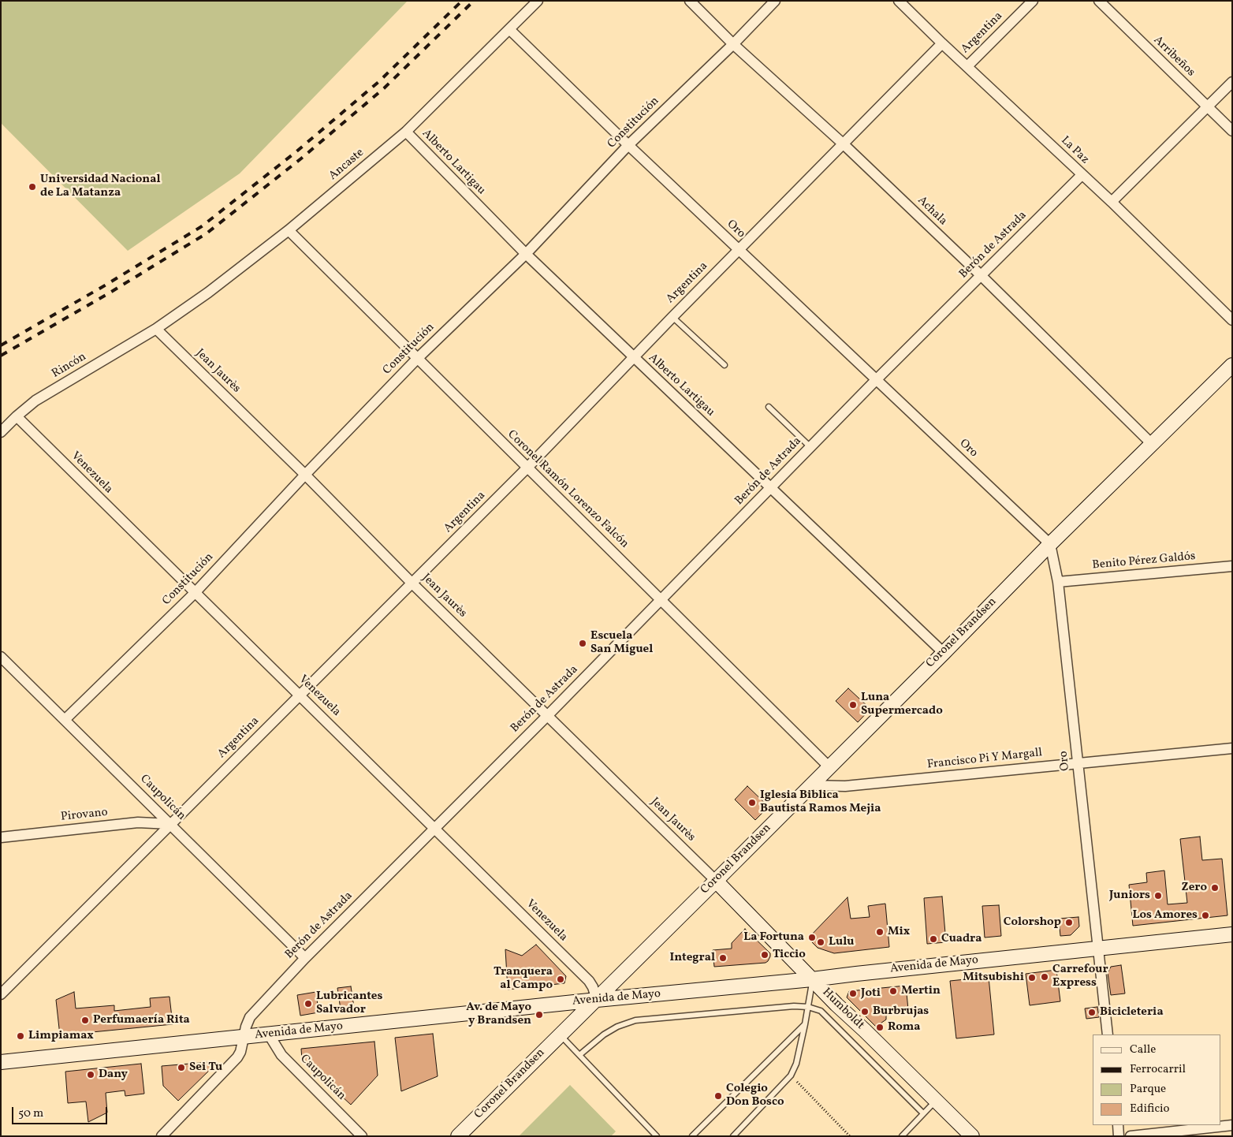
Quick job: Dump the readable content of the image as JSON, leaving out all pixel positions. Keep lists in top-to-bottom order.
{
  "streets": {
    "street": [
      "Argentina",
      "Arribeños",
      "Constitución",
      "La Paz",
      "Alberto Lartigau",
      "Ancaste",
      "Achala",
      "Oro",
      "Berón de Astrada",
      "Rincón",
      "Jean Jaurès",
      "Venezuela",
      "Coronel Ramón Lorenzo Falcón",
      "Benito Pérez Galdós",
      "Coronel Brandsen",
      "Francisco Pi Y Margall",
      "Caupolicán",
      "Pirovano",
      "Avenida de Mayo",
      "Humboldt"
    ]
  },
  "crossings": [
    ["Argentina", "La Paz"],
    ["Argentina", "Alberto Lartigau"],
    ["Argentina", "Achala"],
    ["Argentina", "Oro"],
    ["Argentina", "Jean Jaurès"],
    ["Argentina", "Venezuela"],
    ["Argentina", "Coronel Ramón Lorenzo Falcón"],
    ["Argentina", "Caupolicán"],
    ["Argentina", "Pirovano"],
    ["Constitución", "Alberto Lartigau"],
    ["Constitución", "Achala"],
    ["Constitución", "Oro"],
    ["Constitución", "Jean Jaurès"],
    ["Constitución", "Venezuela"],
    ["Constitución", "Coronel Ramón Lorenzo Falcón"],
    ["Constitución", "Caupolicán"],
    ["La Paz", "Berón de Astrada"],
    ["Alberto Lartigau", "Ancaste"],
    ["Alberto Lartigau", "Berón de Astrada"],
    ["Alberto Lartigau", "Coronel Brandsen"],
    ["Ancaste", "Oro"],
    ["Ancaste", "Rincón"],
    ["Ancaste", "Jean Jaurès"],
    ["Ancaste", "Coronel Ramón Lorenzo Falcón"],
    ["Achala", "Berón de Astrada"],
    ["Achala", "Coronel Brandsen"],
    ["Oro", "Berón de Astrada"],
    ["Oro", "Benito Pérez Galdós"],
    ["Oro", "Coronel Brandsen"],
    ["Oro", "Francisco Pi Y Margall"],
    ["Oro", "Avenida de Mayo"],
    ["Berón de Astrada", "Jean Jaurès"],
    ["Berón de Astrada", "Venezuela"],
    ["Berón de Astrada", "Coronel Ramón Lorenzo Falcón"],
    ["Berón de Astrada", "Caupolicán"],
    ["Berón de Astrada", "Avenida de Mayo"],
    ["Rincón", "Jean Jaurès"],
    ["Rincón", "Venezuela"],
    ["Jean Jaurès", "Coronel Brandsen"],
    ["Jean Jaurès", "Humboldt"],
    ["Venezuela", "Coronel Brandsen"],
    ["Venezuela", "Avenida de Mayo"],
    ["Coronel Ramón Lorenzo Falcón", "Coronel Brandsen"],
    ["Coronel Brandsen", "Francisco Pi Y Margall"],
    ["Coronel Brandsen", "Avenida de Mayo"],
    ["Coronel Brandsen", "Humboldt"],
    ["Caupolicán", "Pirovano"],
    ["Caupolicán", "Avenida de Mayo"],
    ["Avenida de Mayo", "Humboldt"]
  ],
  "places": [
    "Universidad Nacional de La Matanza",
    "Escuela San Miguel",
    "Luna Supermercado",
    "Iglesia Biblica Bautista Ramos Mejia",
    "Zero",
    "Juniors",
    "Los Amores",
    "Colorshop",
    "Mix",
    "La Fortuna",
    "Cuadra",
    "Lulu",
    "Ticcio",
    "Integral",
    "Carrefour Express",
    "Mitsubishi",
    "Tranquera al Campo",
    "Mertin",
    "Joti",
    "Lubricantes Salvador",
    "Burbrujas",
    "Bicicleteria",
    "Av. de Mayo y Brandsen",
    "Perfumaería Rita",
    "Roma",
    "Limpiamax",
    "Sei Tu",
    "Dany",
    "Colegio Don Bosco"
  ],
  "legend": [
    "Calle",
    "Ferrocarril",
    "Parque",
    "Edificio"
  ],
  "scale_bar": "50 m"
}
